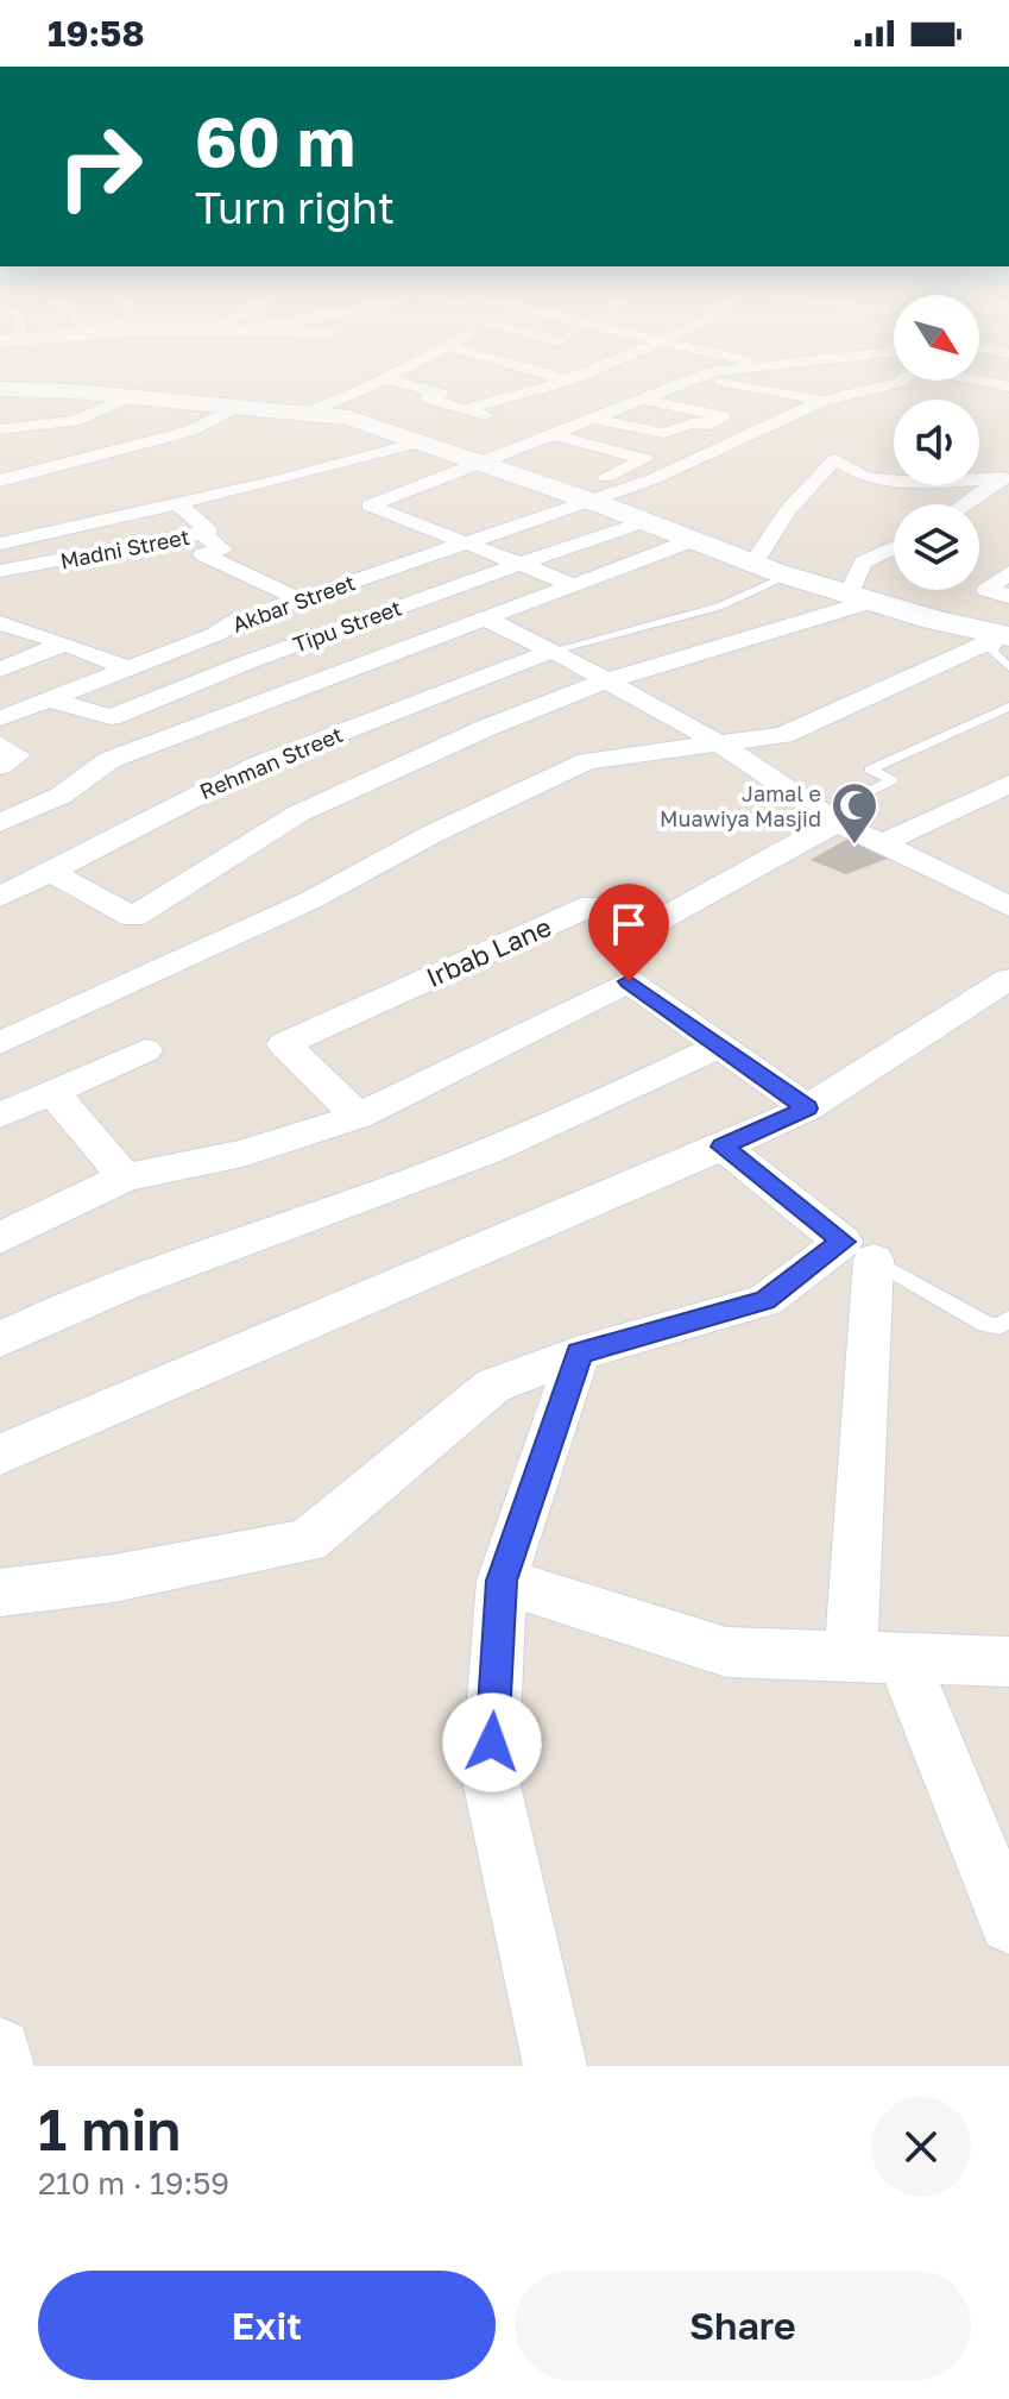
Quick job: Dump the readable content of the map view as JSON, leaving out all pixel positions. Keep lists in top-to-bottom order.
{
  "streets": {
    "street": [
      "Madni Street",
      "Akbar Street",
      "Tipu Street",
      "Rehman Street",
      "Irbab Lane"
    ]
  },
  "crossings": [
    ["Akbar Street", "Tipu Street"]
  ],
  "places": {
    "mosque": ["Jamal e Muawiya Masjid"]
  },
  "north": "bottom right",
  "page": {
    "status": "19:58",
    "turn": ["60 m", "Turn right"],
    "heading": ["1 min", "210 m · 19:59"],
    "buttons": ["Exit", "Share"]
  }
}
